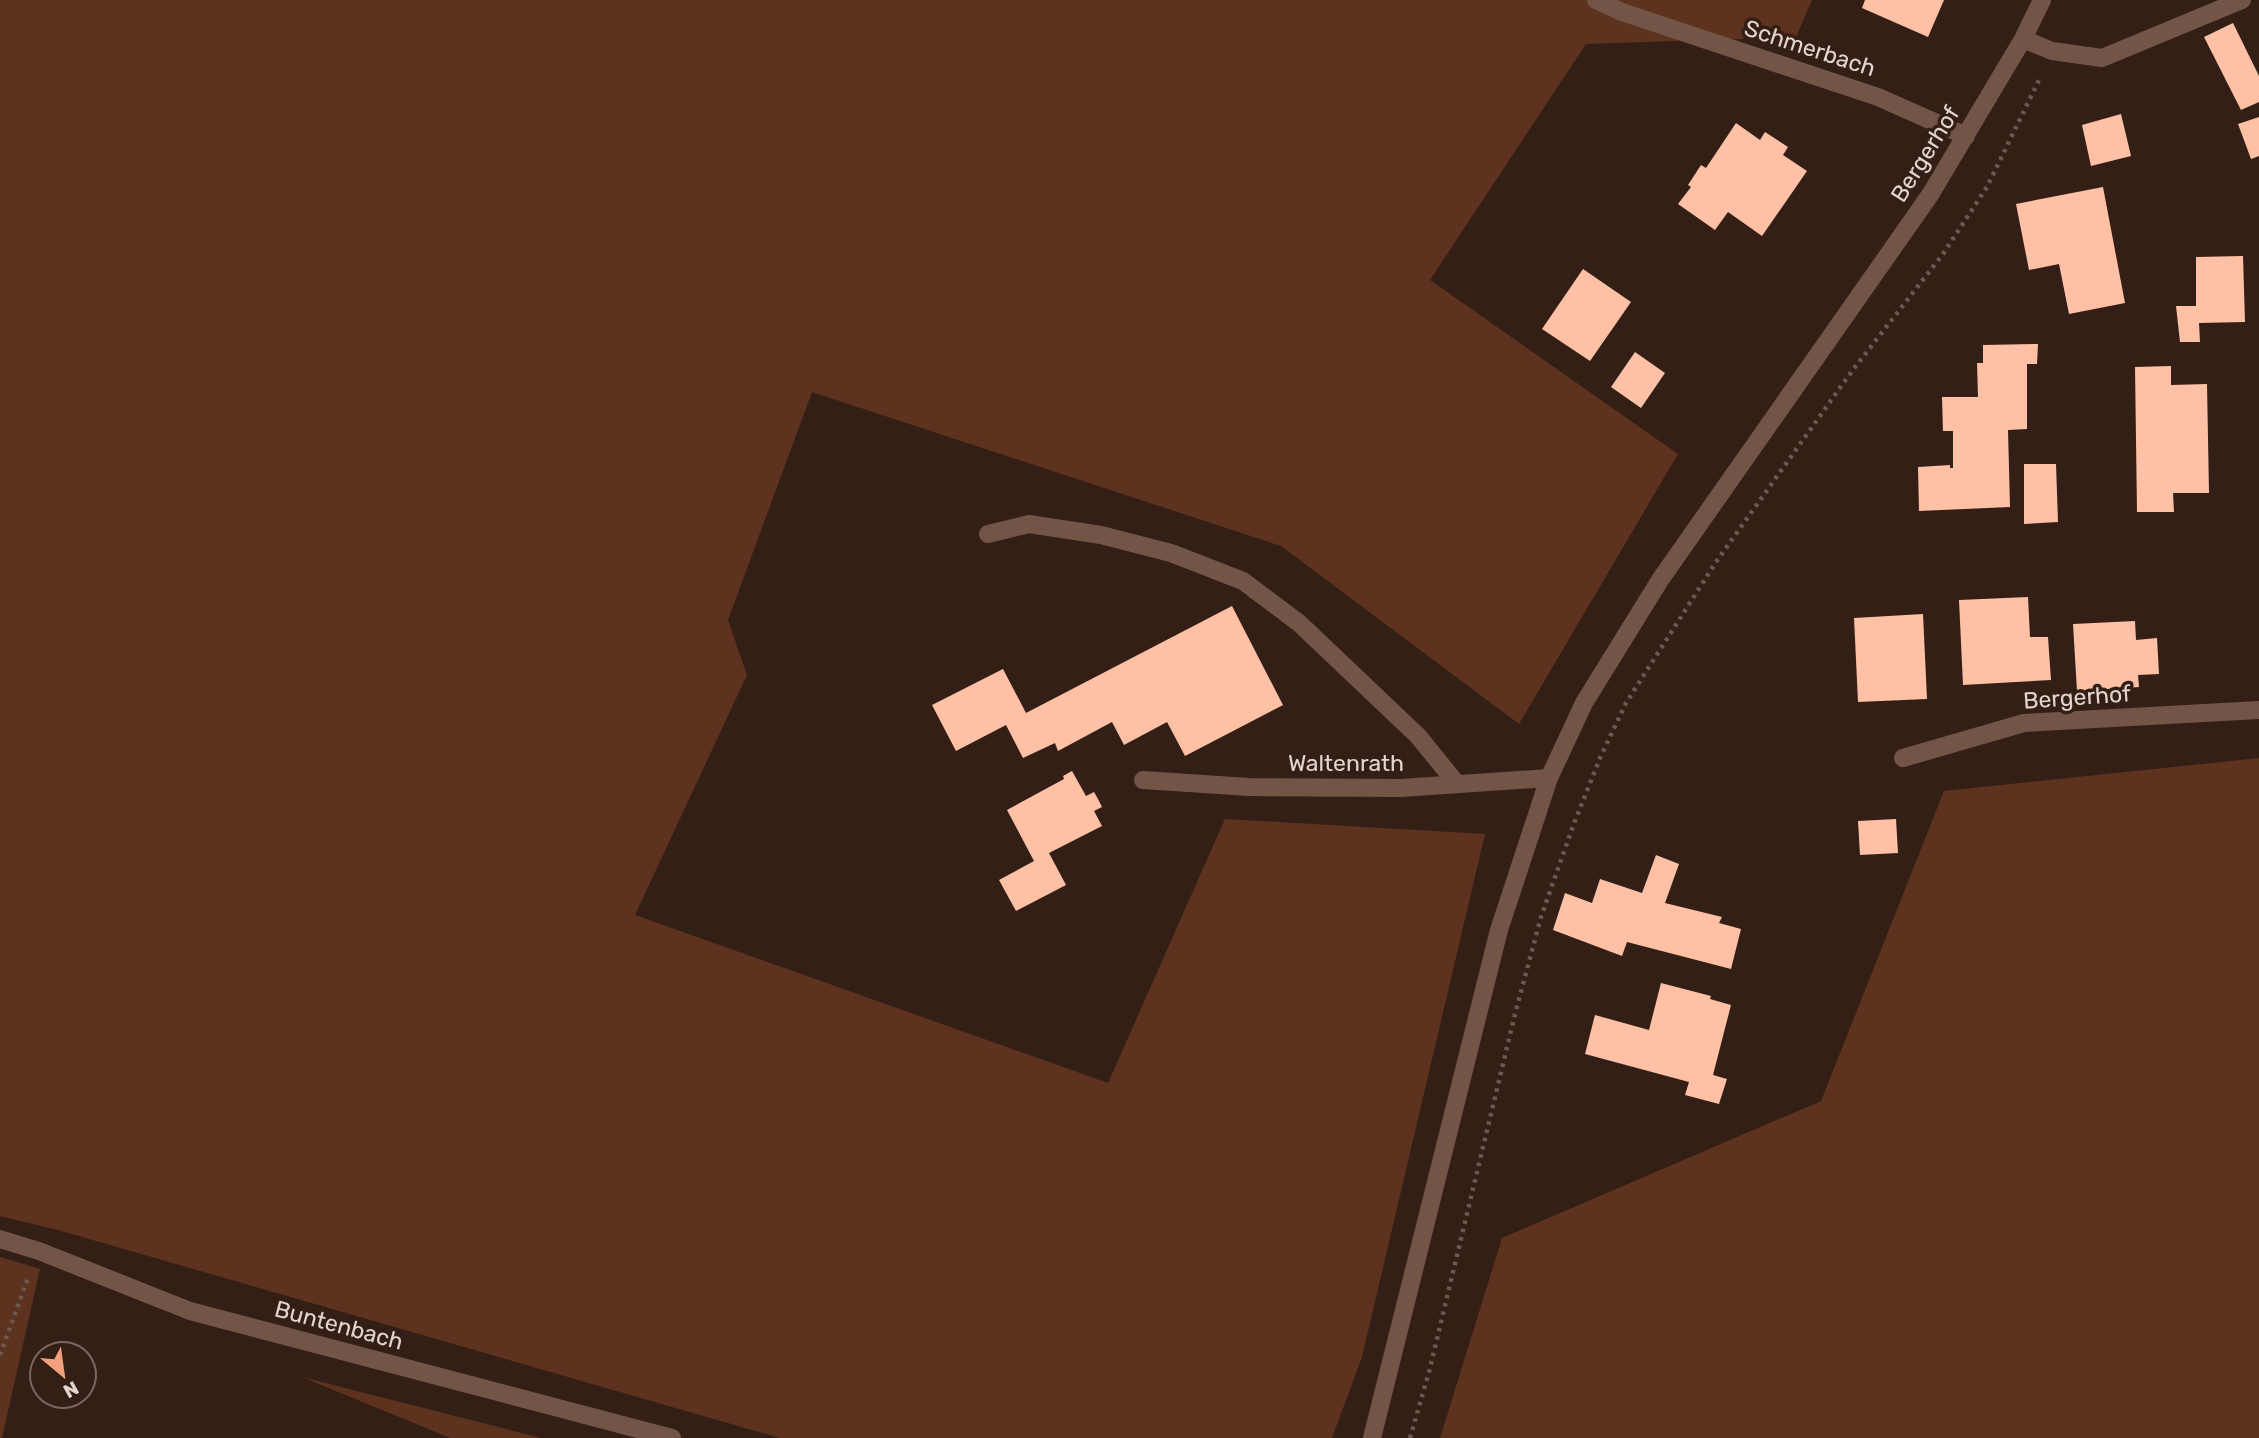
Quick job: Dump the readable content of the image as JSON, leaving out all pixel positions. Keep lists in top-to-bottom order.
{
  "streets": {
    "street": [
      "Schmerbach",
      "Bergerhof",
      "Waltenrath",
      "Buntenbach"
    ]
  },
  "crossings": [
    ["Schmerbach", "Bergerhof"],
    ["Bergerhof", "Waltenrath"]
  ],
  "north": "bottom right"
}
